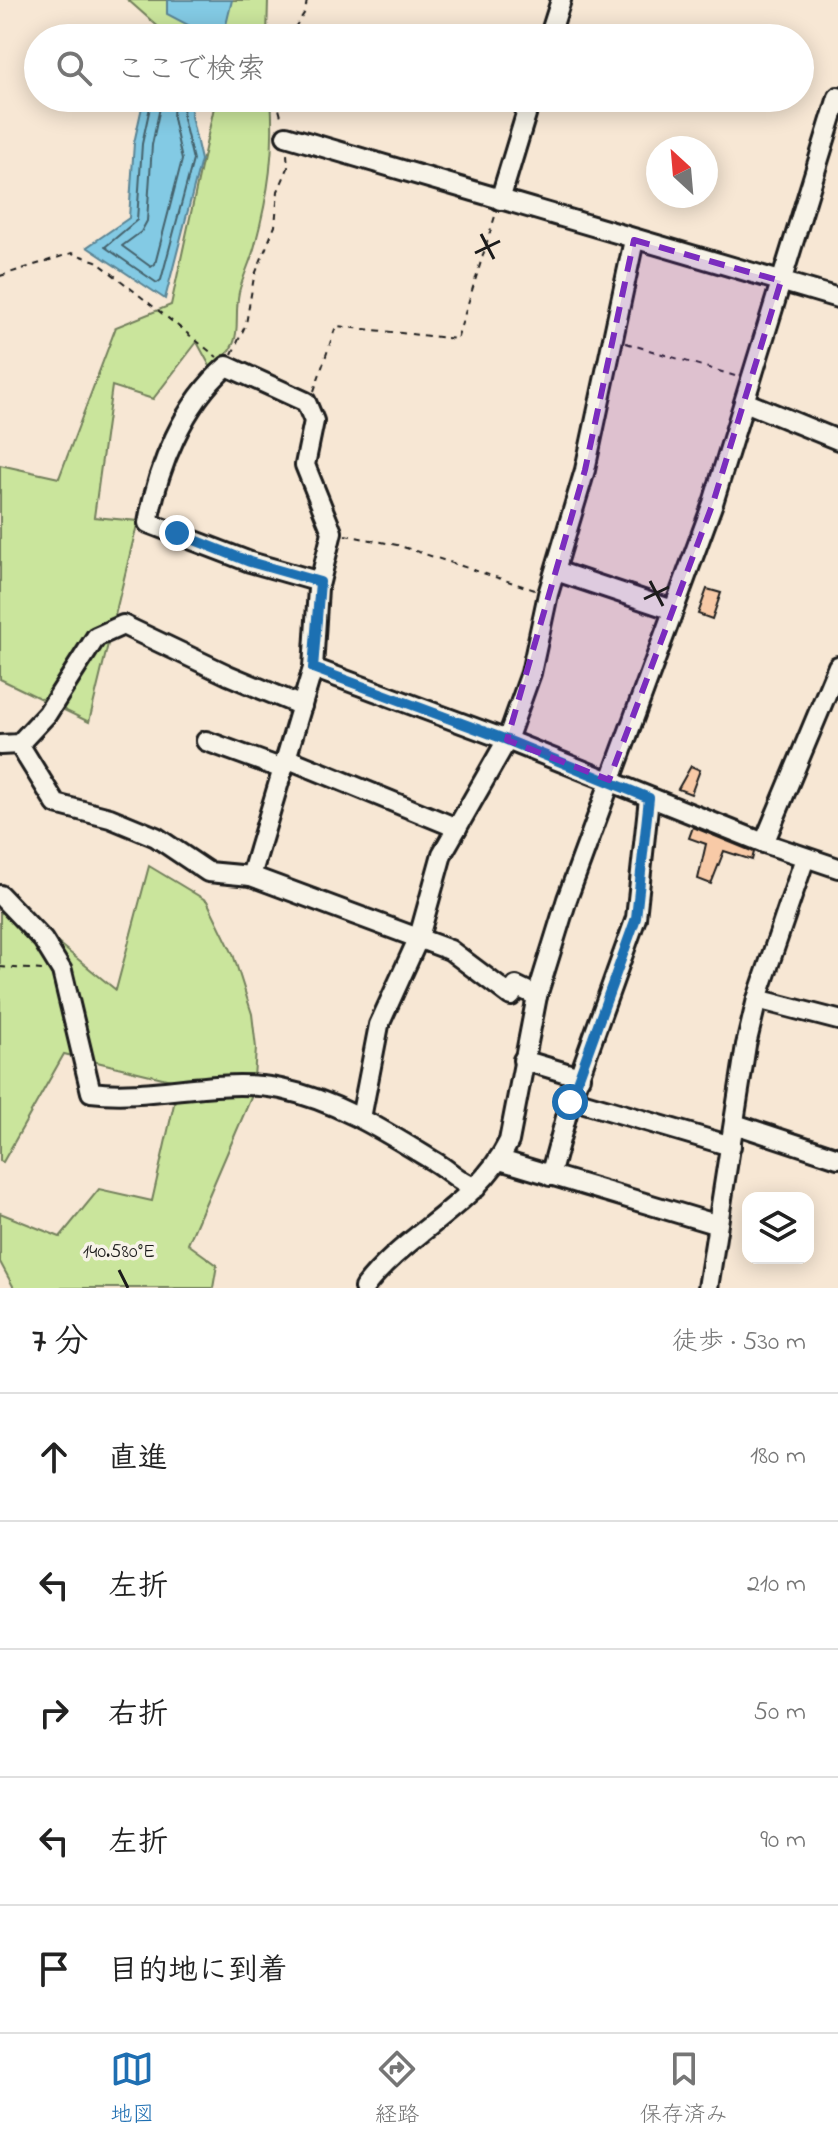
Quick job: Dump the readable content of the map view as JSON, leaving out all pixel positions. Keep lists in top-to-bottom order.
{
  "north": "top left",
  "page": {
    "search": "ここで検索",
    "heading": ["7 分", "徒歩 · 530 m"],
    "list": [
      ["直進", "180 m"],
      ["左折", "210 m"],
      ["右折", "50 m"],
      ["左折", "90 m"],
      "目的地に到着"
    ],
    "nav": ["地図", "経路", "保存済み"]
  },
  "coordinates": ["140.580°E"]
}
